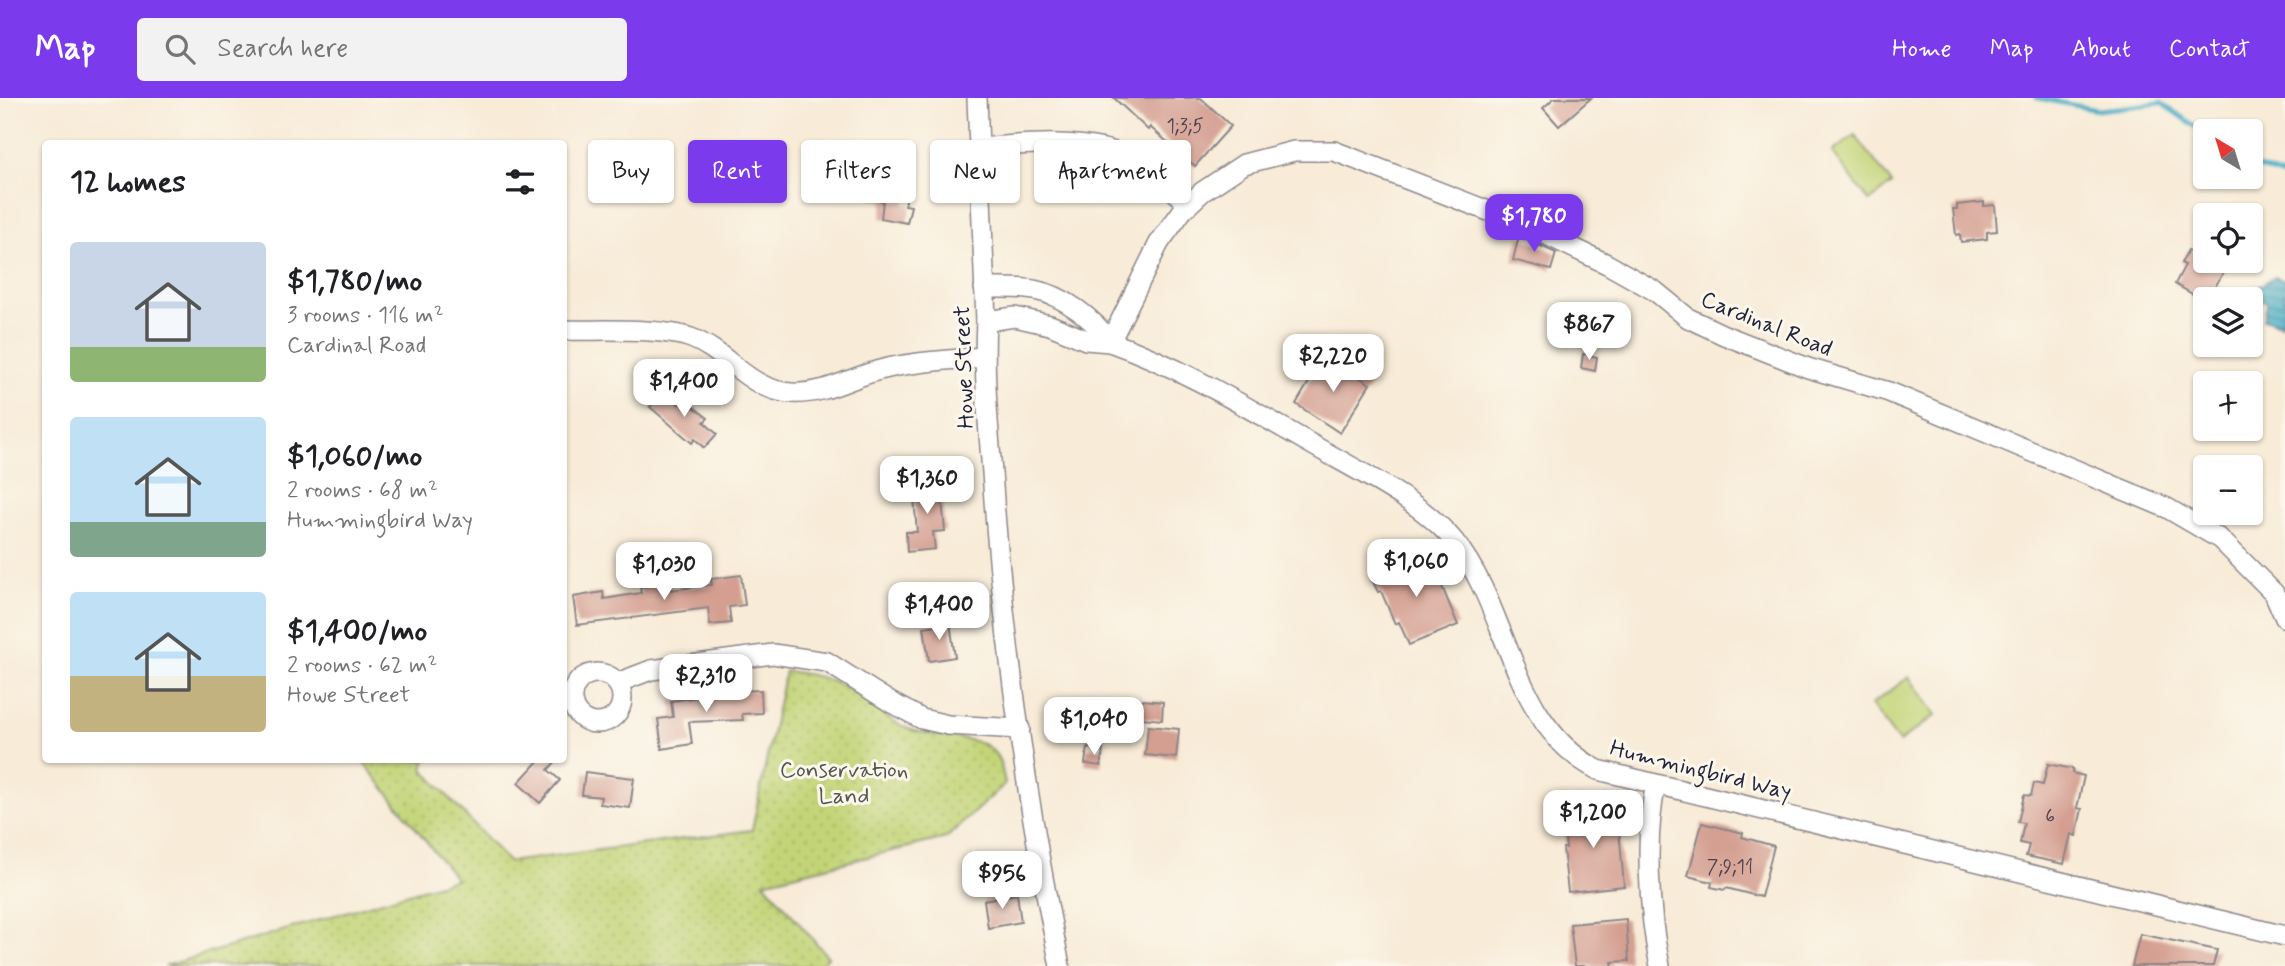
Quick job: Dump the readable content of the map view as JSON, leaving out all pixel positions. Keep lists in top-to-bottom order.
{
  "streets": {
    "street": ["Cardinal Road", "Howe Street", "Hummingbird Way"]
  },
  "crossings": [
    ["Cardinal Road", "Hummingbird Way"],
    ["Howe Street", "Hummingbird Way"]
  ],
  "parks": ["Conservation Land"],
  "house_numbers": ["1;3;5", "6", "7;9;11"],
  "north": "top left",
  "page": {
    "header": "Map",
    "search": "Search here",
    "nav": [
      "Home",
      "Map",
      "About",
      "Contact"
    ],
    "map_buttons": ["+", "−"],
    "chip": [
      "Buy",
      "Rent",
      "Filters",
      "New",
      "Apartment"
    ],
    "heading": "12 homes",
    "price": [
      "$1,780",
      "$867",
      "$2,220",
      "$1,400",
      "$1,360",
      "$1,060",
      "$1,030",
      "$1,400",
      "$2,310",
      "$1,040",
      "$1,200",
      "$956"
    ],
    "list": [
      {
        "name": "$1,780/mo",
        "note": "3 rooms · 116 m² · Cardinal Road"
      },
      {
        "name": "$1,060/mo",
        "note": "2 rooms · 68 m² · Hummingbird Way"
      },
      {
        "name": "$1,400/mo",
        "note": "2 rooms · 62 m² · Howe Street"
      }
    ]
  }
}
